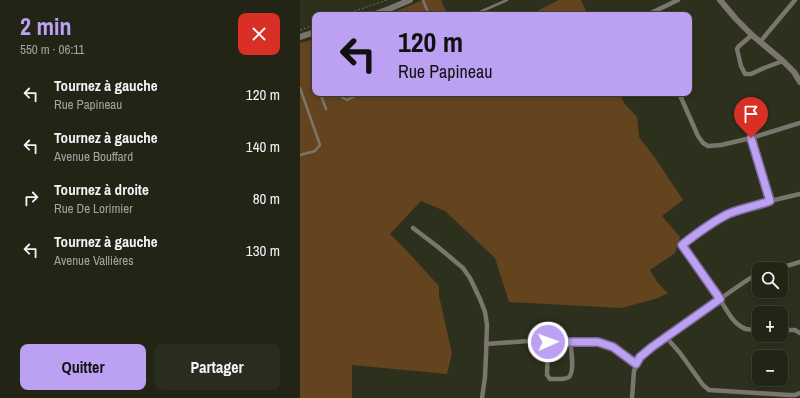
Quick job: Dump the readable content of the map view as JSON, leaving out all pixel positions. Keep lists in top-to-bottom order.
{
  "page": {
    "heading": ["2 min", "550 m · 06:11"],
    "turn": ["120 m", "Rue Papineau"],
    "list": [
      {
        "name": "Tournez à gauche",
        "note": "Rue Papineau",
        "value": "120 m"
      },
      {
        "name": "Tournez à gauche",
        "note": "Avenue Bouffard",
        "value": "140 m"
      },
      {
        "name": "Tournez à droite",
        "note": "Rue De Lorimier",
        "value": "80 m"
      },
      {
        "name": "Tournez à gauche",
        "note": "Avenue Vallières",
        "value": "130 m"
      }
    ],
    "map_buttons": ["+", "−"],
    "buttons": ["Quitter", "Partager"]
  }
}
